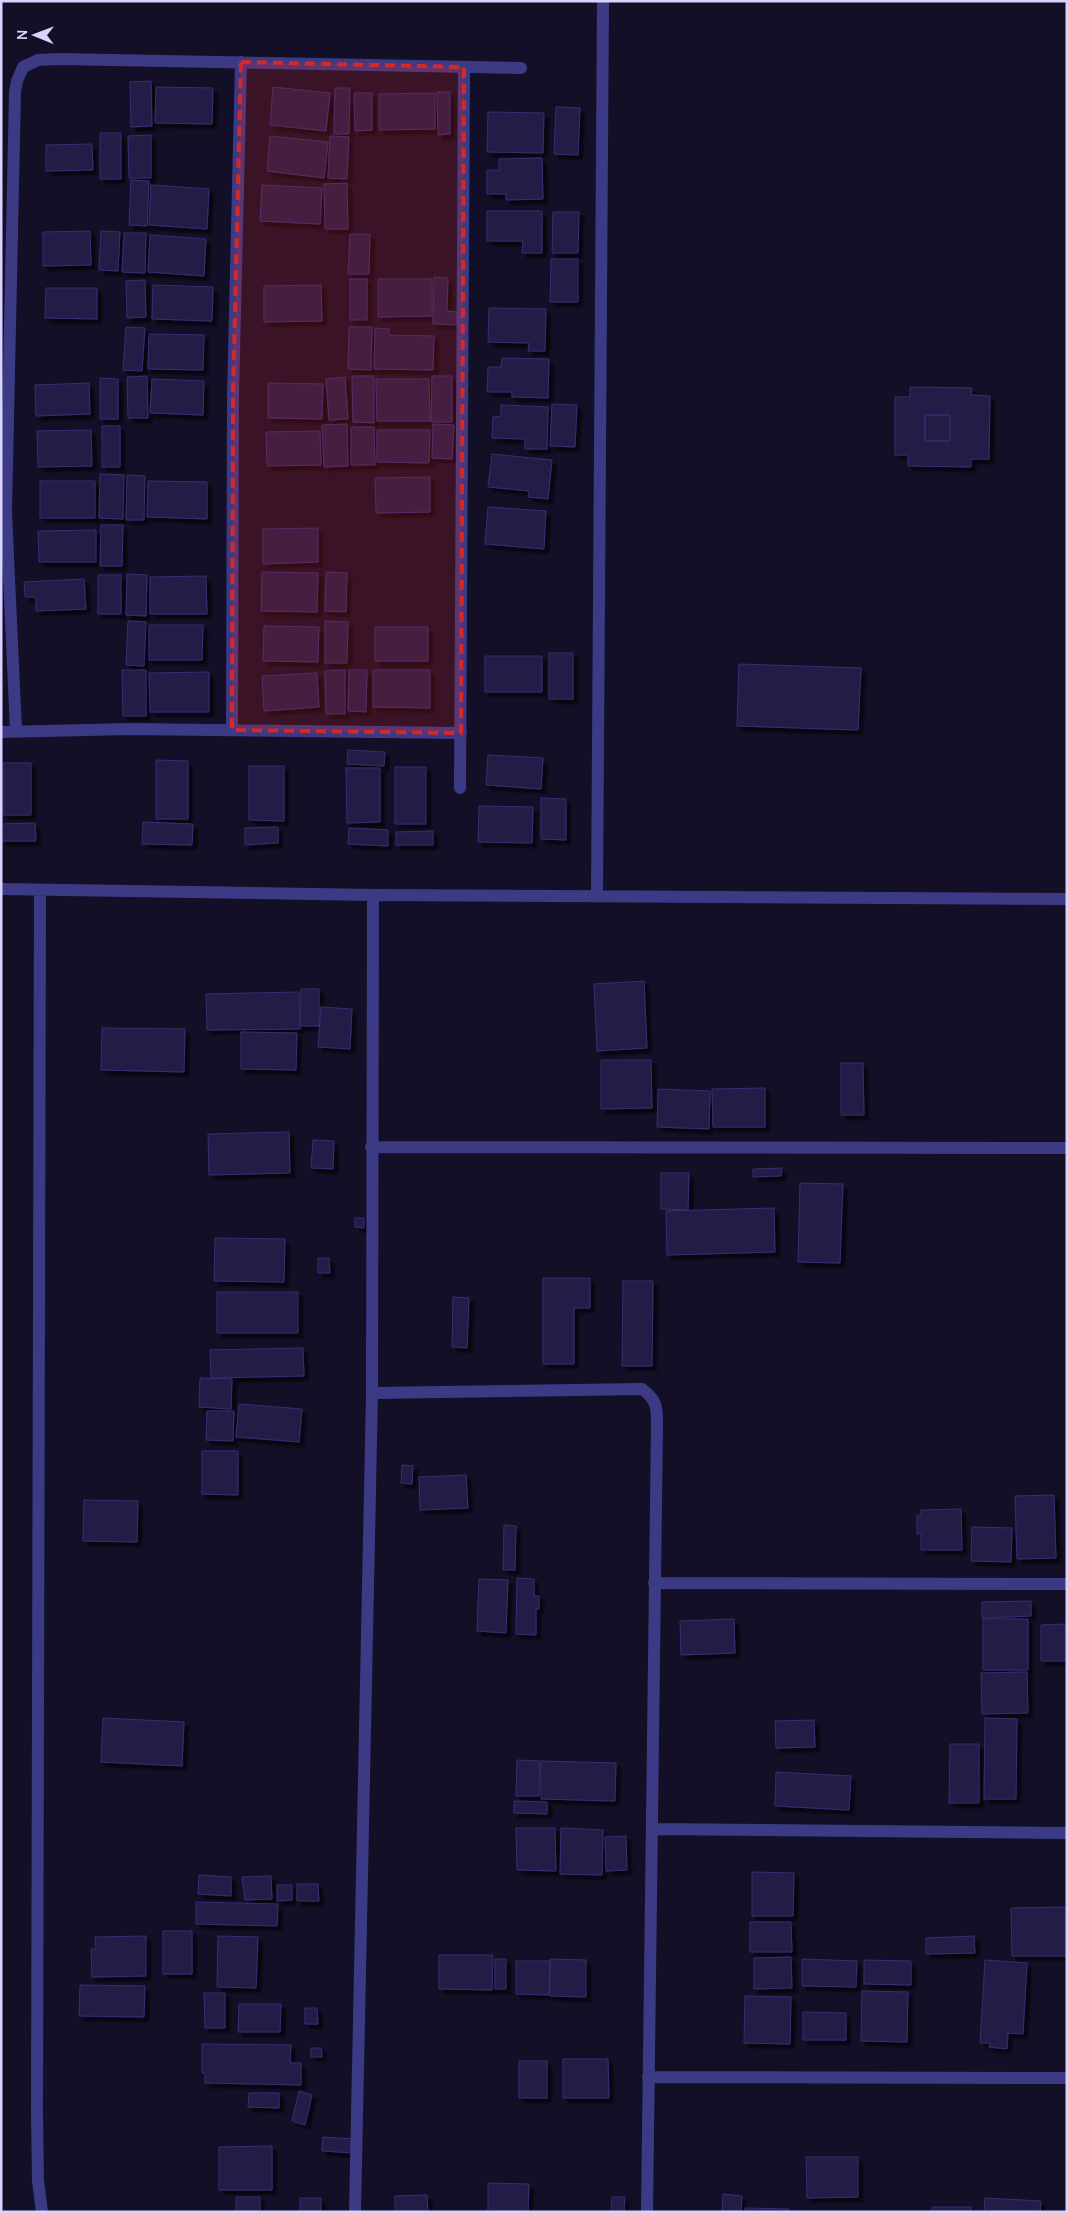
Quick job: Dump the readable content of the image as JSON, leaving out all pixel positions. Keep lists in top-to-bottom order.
{
  "north": "left"
}
